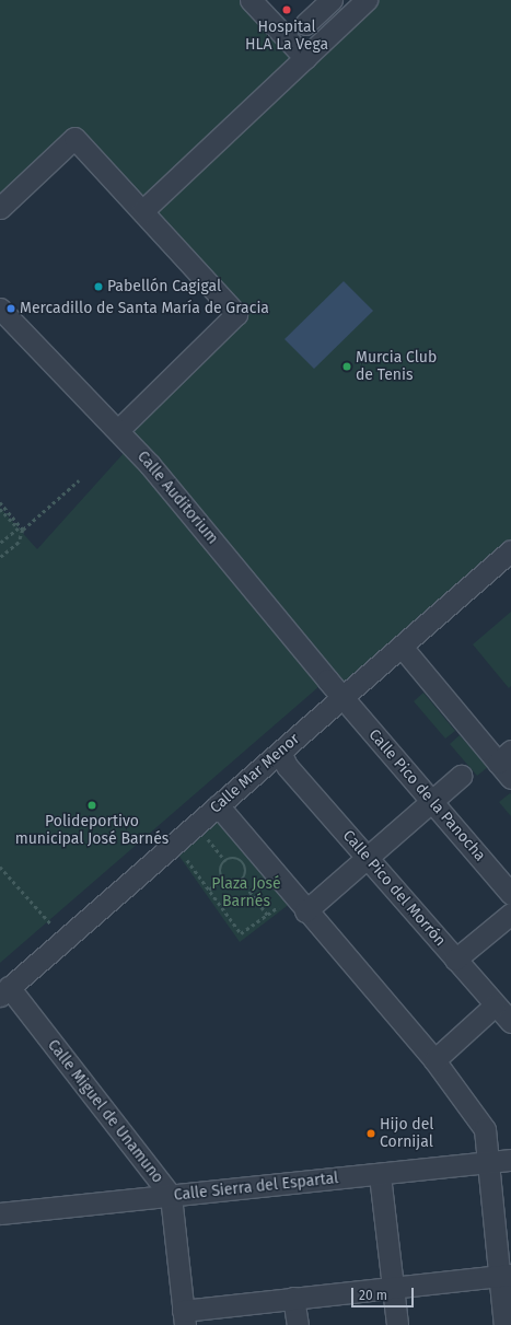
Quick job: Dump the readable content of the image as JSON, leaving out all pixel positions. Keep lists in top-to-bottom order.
{
  "streets": {
    "street": [
      "Calle Auditorium",
      "Calle Mar Menor",
      "Calle Pico de la Panocha",
      "Calle Pico del Morrón",
      "Calle Miguel de Unamuno",
      "Calle Sierra del Espartal"
    ]
  },
  "crossings": [
    ["Calle Auditorium", "Calle Mar Menor"],
    ["Calle Auditorium", "Calle Pico de la Panocha"],
    ["Calle Mar Menor", "Calle Pico de la Panocha"],
    ["Calle Mar Menor", "Calle Pico del Morrón"],
    ["Calle Mar Menor", "Calle Miguel de Unamuno"],
    ["Calle Miguel de Unamuno", "Calle Sierra del Espartal"]
  ],
  "parks": ["Plaza José Barnés"],
  "places": [
    "Hospital HLA La Vega",
    "Pabellón Cagigal",
    "Mercadillo de Santa María de Gracia",
    "Murcia Club de Tenis",
    "Polideportivo municipal José Barnés",
    "Hijo del Cornijal"
  ],
  "scale_bar": "20 m"
}
